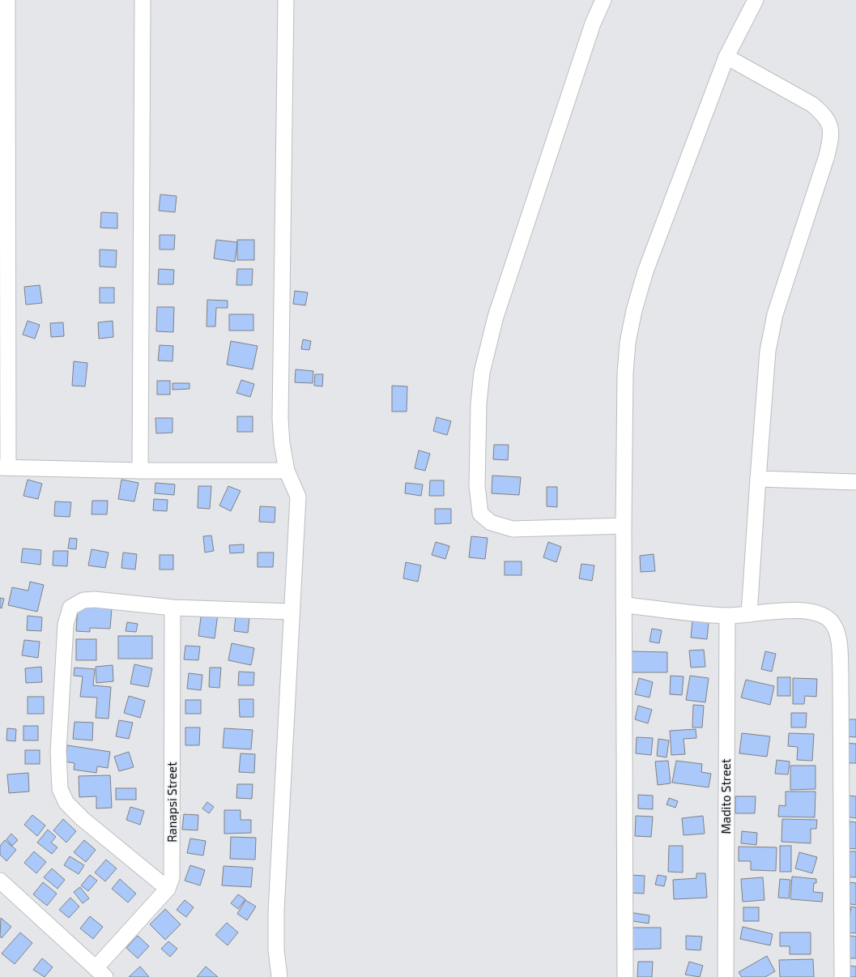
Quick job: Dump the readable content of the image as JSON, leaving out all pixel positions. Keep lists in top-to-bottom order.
{
  "streets": {
    "street": ["Madito Street", "Ranapsi Street"]
  }
}
